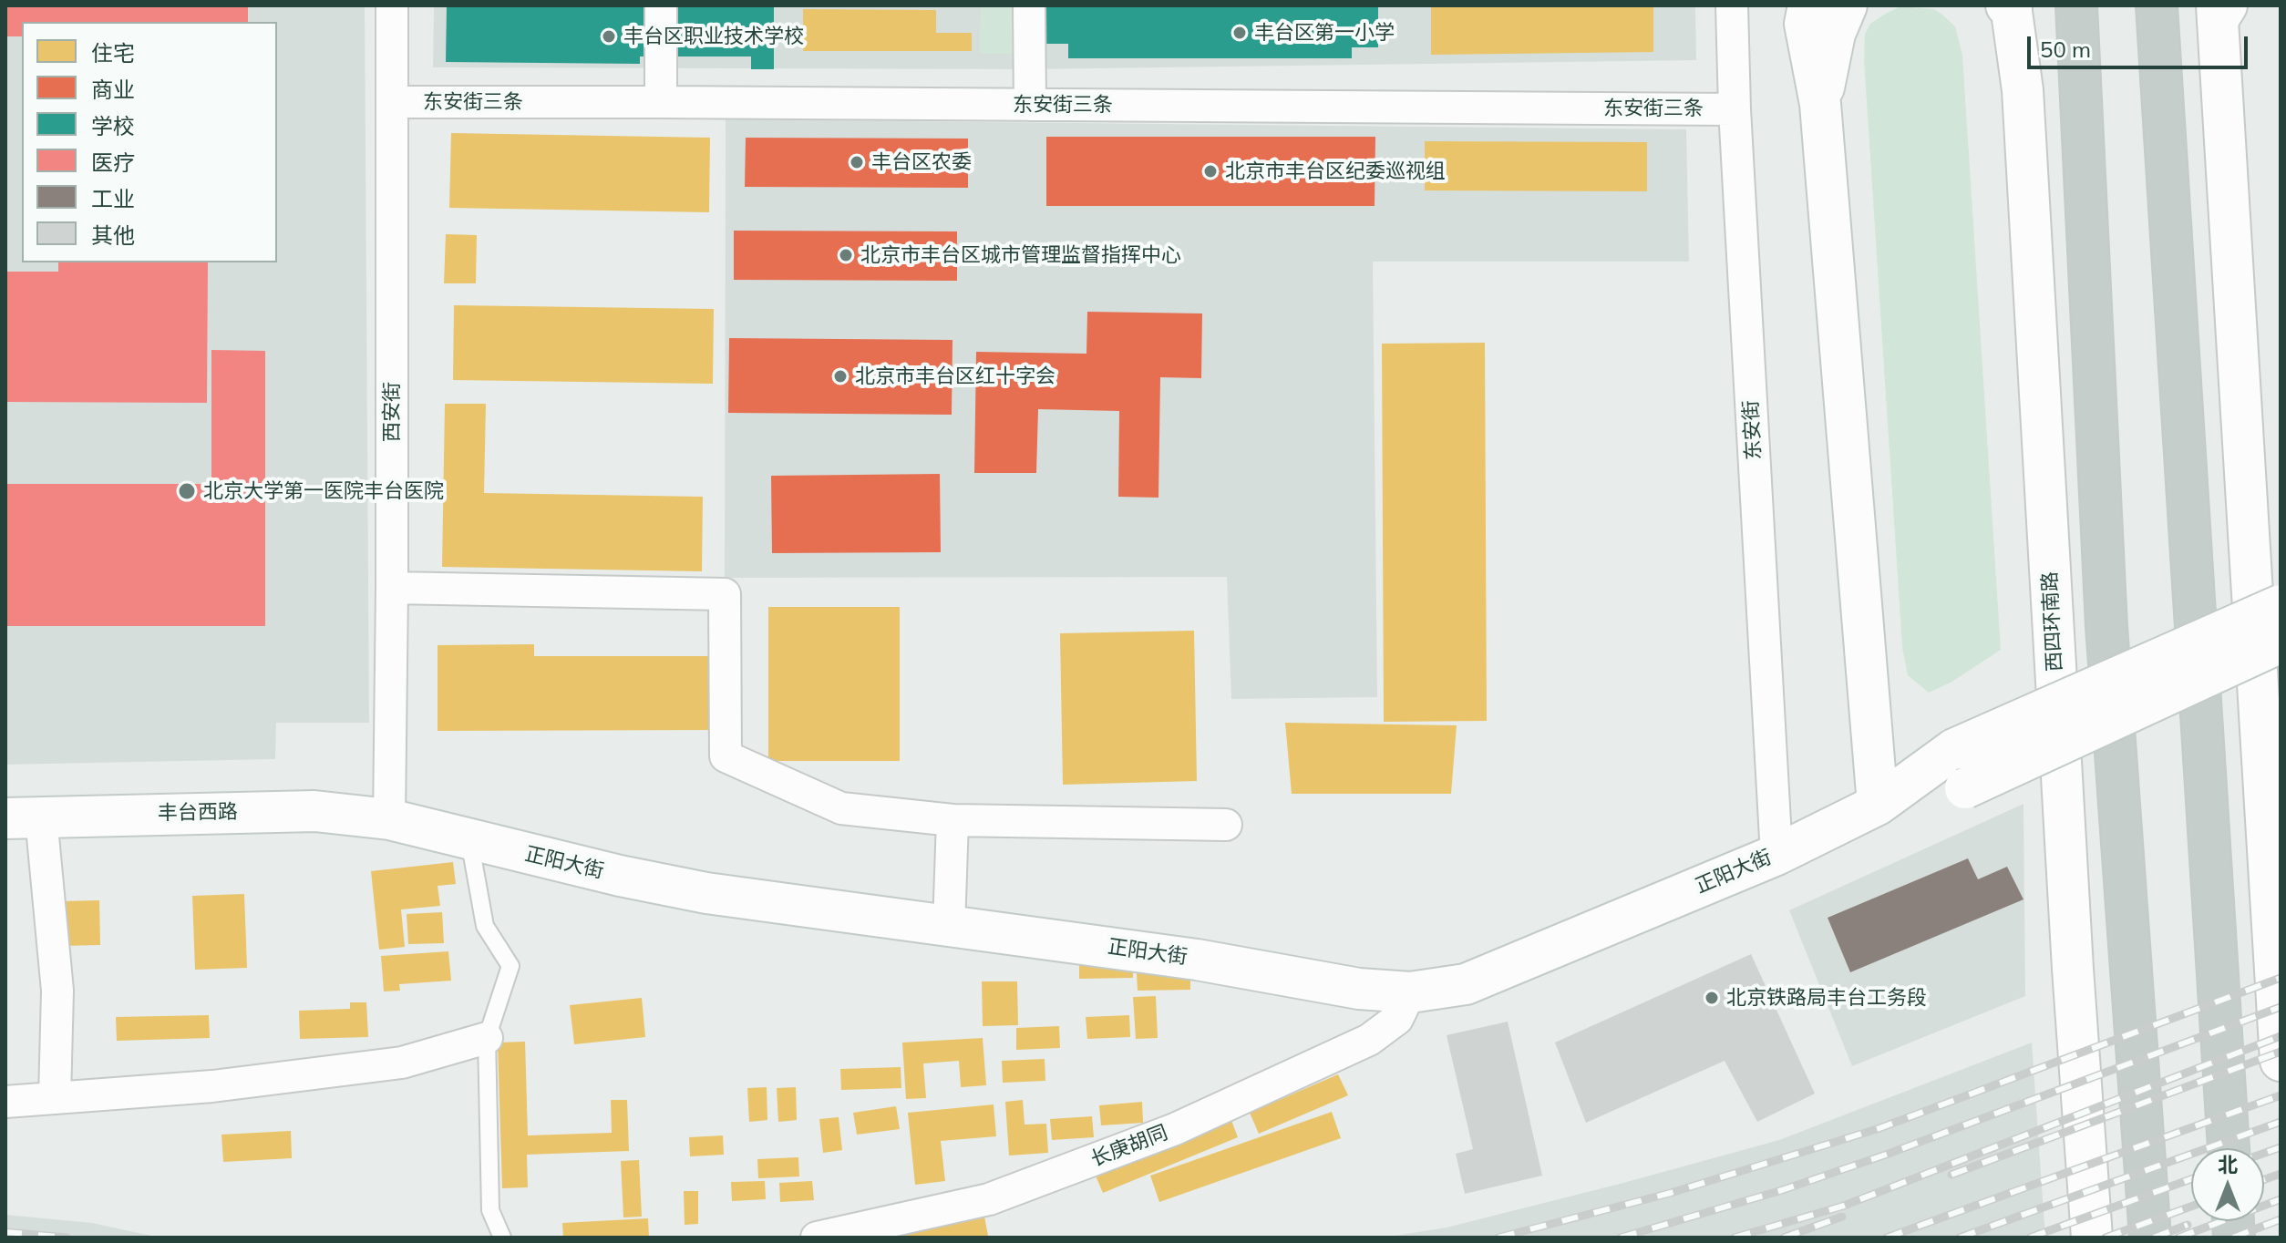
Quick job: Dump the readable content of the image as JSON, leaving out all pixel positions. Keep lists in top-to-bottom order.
{
  "streets": {
    "main road": ["西四环南路", "丰台西路", "正阳大街"],
    "street": [
      "东安街三条",
      "西安街",
      "东安街",
      "长庚胡同"
    ]
  },
  "crossings": [
    ["东安街三条", "西安街"],
    ["东安街三条", "东安街"],
    ["西安街", "丰台西路"],
    ["西安街", "正阳大街"],
    ["东安街", "正阳大街"],
    ["丰台西路", "正阳大街"],
    ["正阳大街", "长庚胡同"]
  ],
  "places": [
    "丰台区第一小学",
    "丰台区职业技术学校",
    "丰台区农委",
    "北京市丰台区纪委巡视组",
    "北京市丰台区城市管理监督指挥中心",
    "北京市丰台区红十字会",
    "北京大学第一医院丰台医院",
    "北京铁路局丰台工务段"
  ],
  "legend": [
    "住宅",
    "商业",
    "学校",
    "医疗",
    "工业",
    "其他"
  ],
  "scale_bar": "50 m",
  "north": "top"
}
